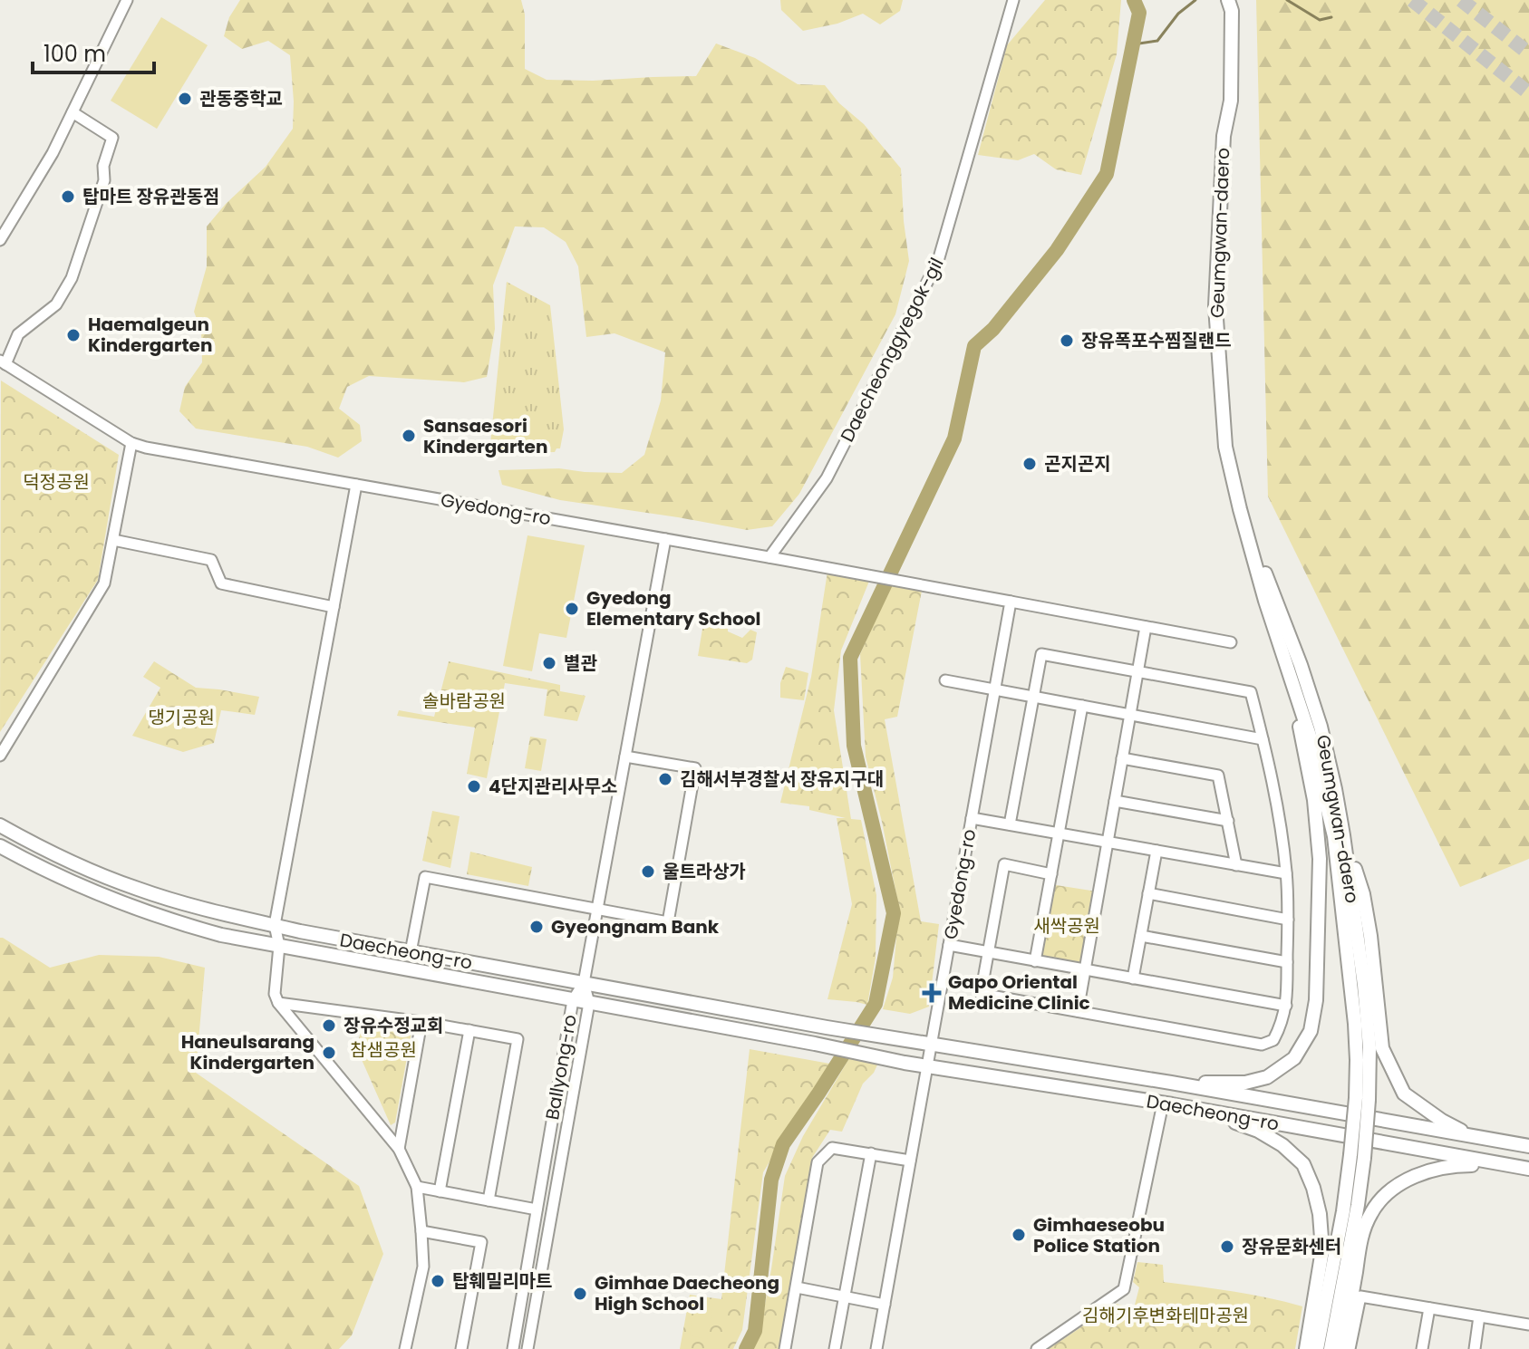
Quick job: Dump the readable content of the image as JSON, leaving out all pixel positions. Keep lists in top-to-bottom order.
{
  "streets": {
    "main road": ["Geumgwan-daero", "Daecheong-ro"],
    "street": ["Daecheonggyegok-gil", "Gyedong-ro", "Ballyong-ro"]
  },
  "crossings": [
    ["Daecheonggyegok-gil", "Gyedong-ro"],
    ["Gyedong-ro", "Daecheong-ro"],
    ["Daecheong-ro", "Ballyong-ro"]
  ],
  "parks": [
    "덕정공원",
    "솔바람공원",
    "댕기공원",
    "새싹공원",
    "참샘공원",
    "김해기후변화테마공원"
  ],
  "places": {
    "other": [
      "관동중학교",
      "탑마트 장유관동점",
      "Haemalgeun Kindergarten",
      "장유폭포수찜질랜드",
      "Sansaesori Kindergarten",
      "곤지곤지",
      "Gyedong Elementary School",
      "별관",
      "김해서부경찰서 장유지구대",
      "4단지관리사무소",
      "울트라상가",
      "Gyeongnam Bank",
      "장유수정교회",
      "Haneulsarang Kindergarten",
      "Gimhaeseobu Police Station",
      "장유문화센터",
      "탑훼밀리마트",
      "Gimhae Daecheong High School"
    ],
    "health": ["Gapo Oriental Medicine Clinic"]
  },
  "scale_bar": "100 m"
}
